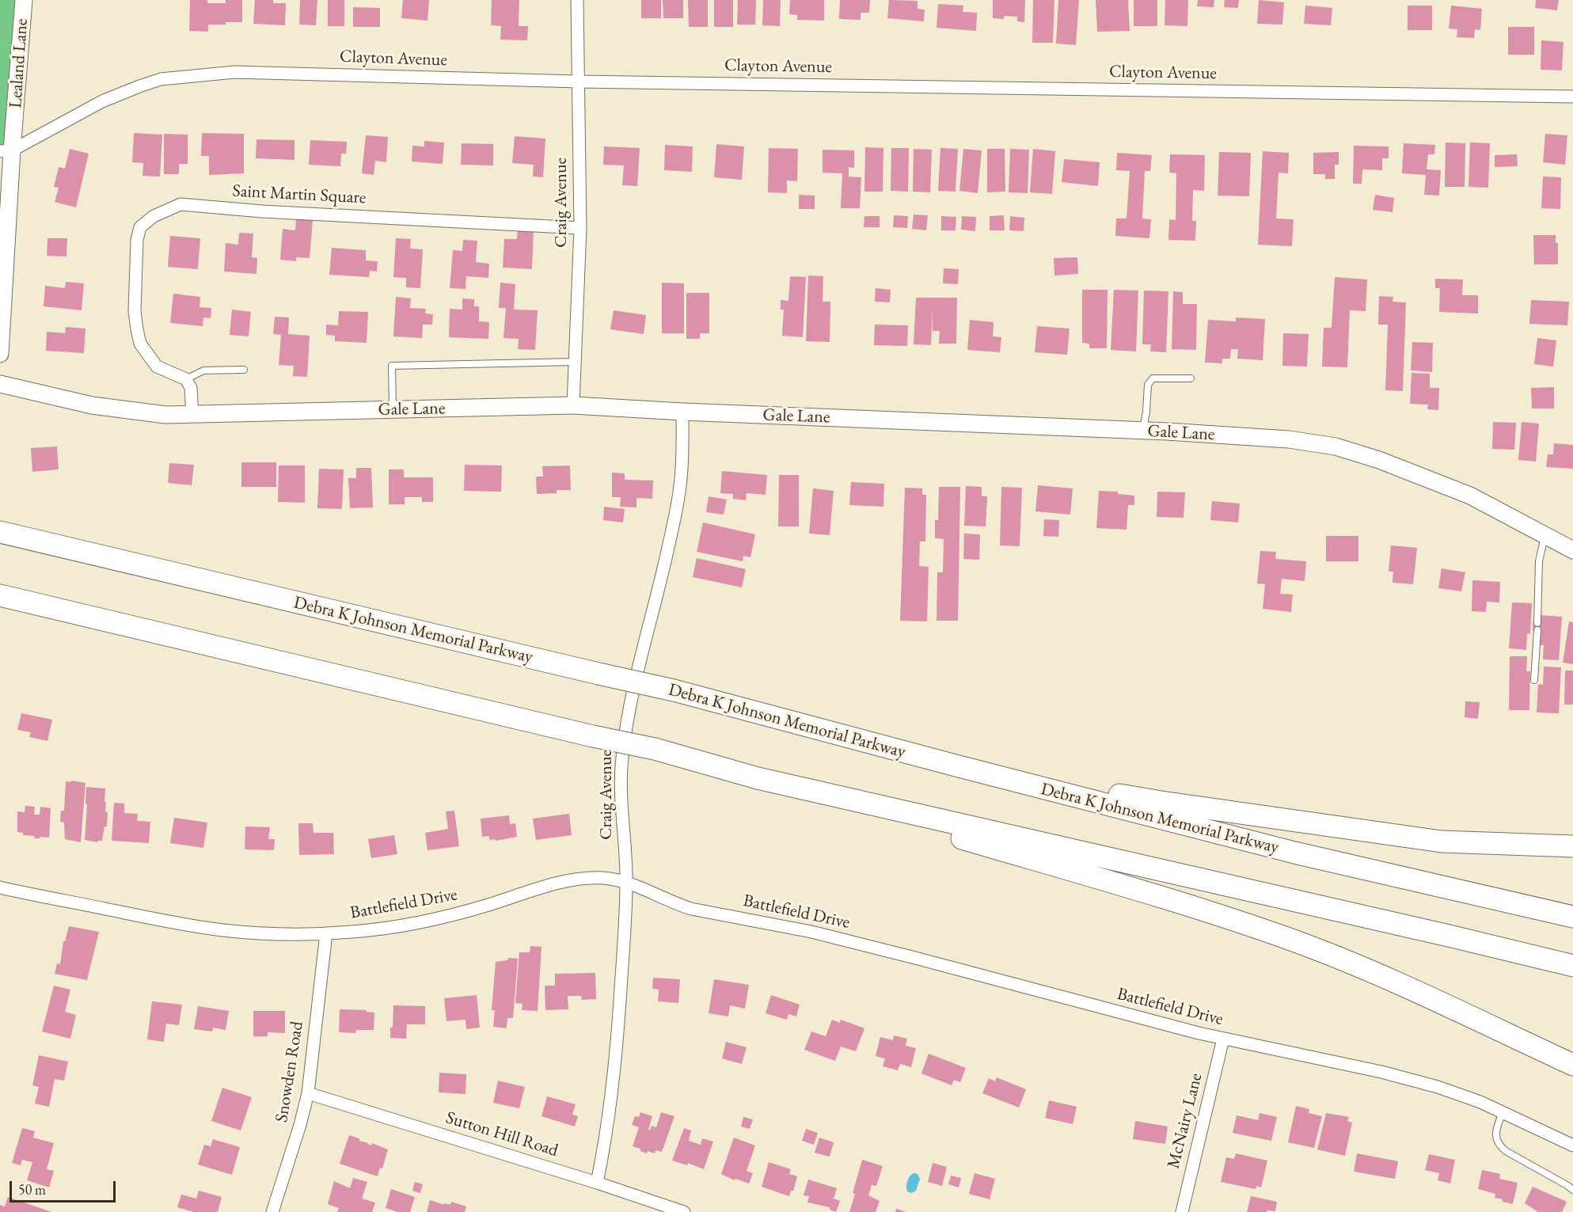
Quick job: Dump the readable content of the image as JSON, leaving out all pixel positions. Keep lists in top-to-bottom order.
{
  "streets": {
    "highway": ["Debra K Johnson Memorial Parkway"],
    "street": [
      "Clayton Avenue",
      "Lealand Lane",
      "Saint Martin Square",
      "Craig Avenue",
      "Gale Lane",
      "Battlefield Drive",
      "Snowden Road",
      "McNairy Lane",
      "Sutton Hill Road"
    ]
  },
  "crossings": [
    ["Clayton Avenue", "Lealand Lane"],
    ["Clayton Avenue", "Craig Avenue"],
    ["Saint Martin Square", "Craig Avenue"],
    ["Craig Avenue", "Gale Lane"],
    ["Craig Avenue", "Battlefield Drive"],
    ["Craig Avenue", "Sutton Hill Road"],
    ["Battlefield Drive", "Snowden Road"],
    ["Battlefield Drive", "McNairy Lane"],
    ["Snowden Road", "Sutton Hill Road"]
  ],
  "scale_bar": "50 m"
}
